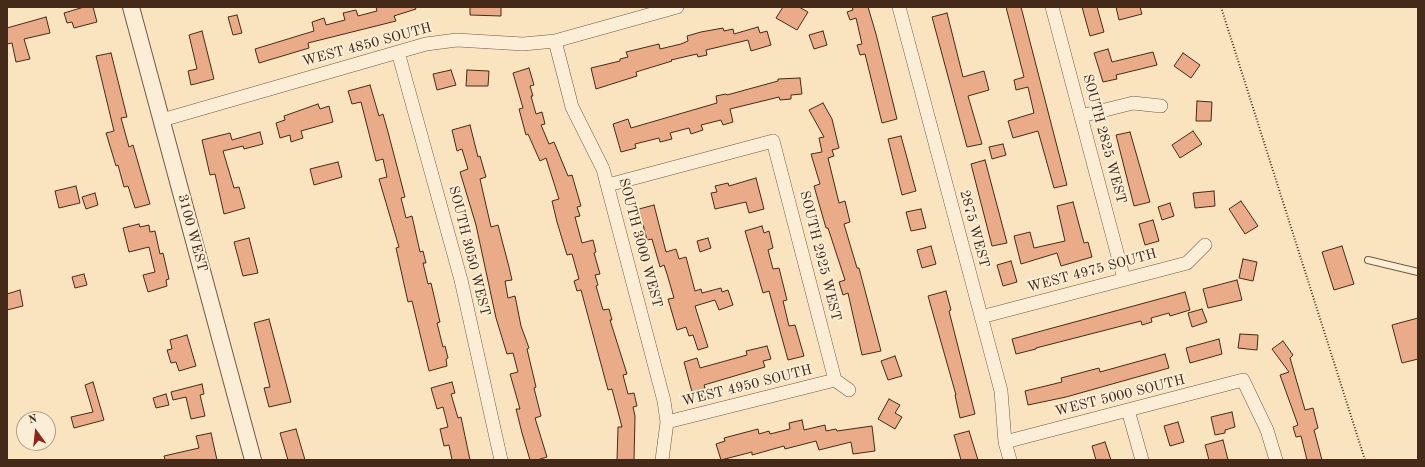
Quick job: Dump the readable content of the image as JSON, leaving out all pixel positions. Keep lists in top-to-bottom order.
{
  "streets": {
    "street": [
      "WEST 4850 SOUTH",
      "SOUTH 2825 WEST",
      "2875 WEST",
      "3100 WEST",
      "SOUTH 3000 WEST",
      "SOUTH 3050 WEST",
      "SOUTH 2925 WEST",
      "WEST 4975 SOUTH",
      "WEST 4950 SOUTH",
      "WEST 5000 SOUTH"
    ]
  },
  "crossings": [
    ["WEST 4850 SOUTH", "3100 WEST"],
    ["WEST 4850 SOUTH", "SOUTH 3000 WEST"],
    ["WEST 4850 SOUTH", "SOUTH 3050 WEST"],
    ["SOUTH 2825 WEST", "WEST 4975 SOUTH"],
    ["2875 WEST", "WEST 4975 SOUTH"],
    ["2875 WEST", "WEST 5000 SOUTH"],
    ["SOUTH 3000 WEST", "SOUTH 2925 WEST"],
    ["SOUTH 3000 WEST", "WEST 4950 SOUTH"],
    ["SOUTH 2925 WEST", "WEST 4950 SOUTH"]
  ],
  "north": "top"
}
